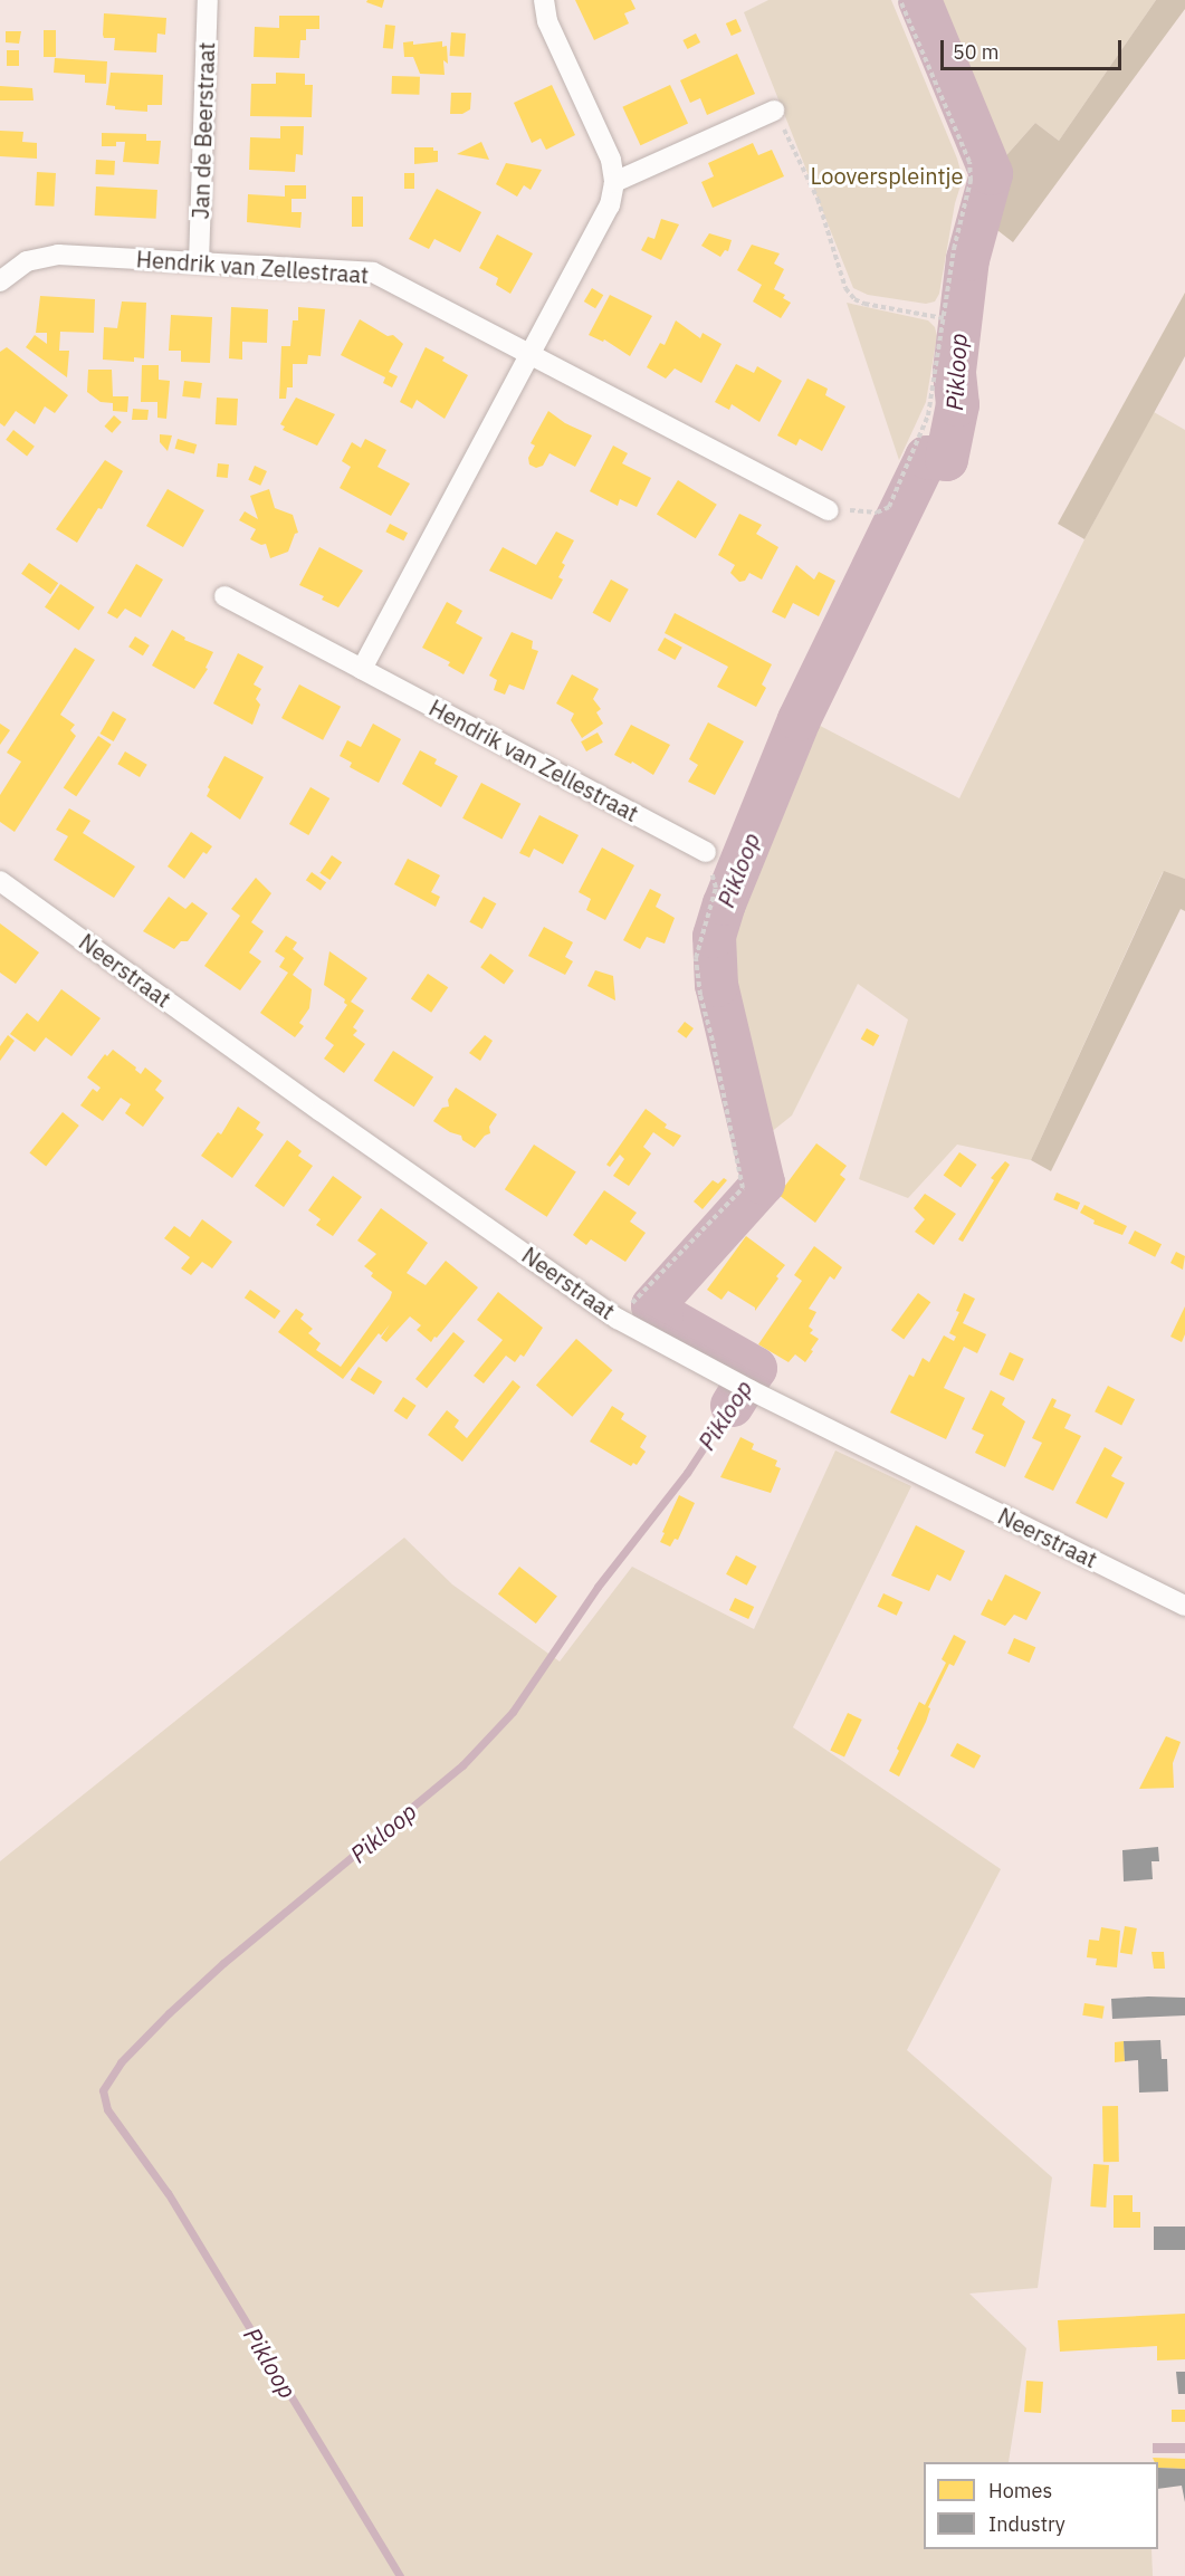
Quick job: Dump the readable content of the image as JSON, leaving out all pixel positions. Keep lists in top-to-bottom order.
{
  "streets": {
    "street": ["Jan de Beerstraat", "Hendrik van Zellestraat", "Neerstraat"]
  },
  "crossings": [
    ["Jan de Beerstraat", "Hendrik van Zellestraat"]
  ],
  "water": ["Pikloop"],
  "parks": ["Looverspleintje"],
  "legend": ["Homes", "Industry"],
  "scale_bar": "50 m"
}
